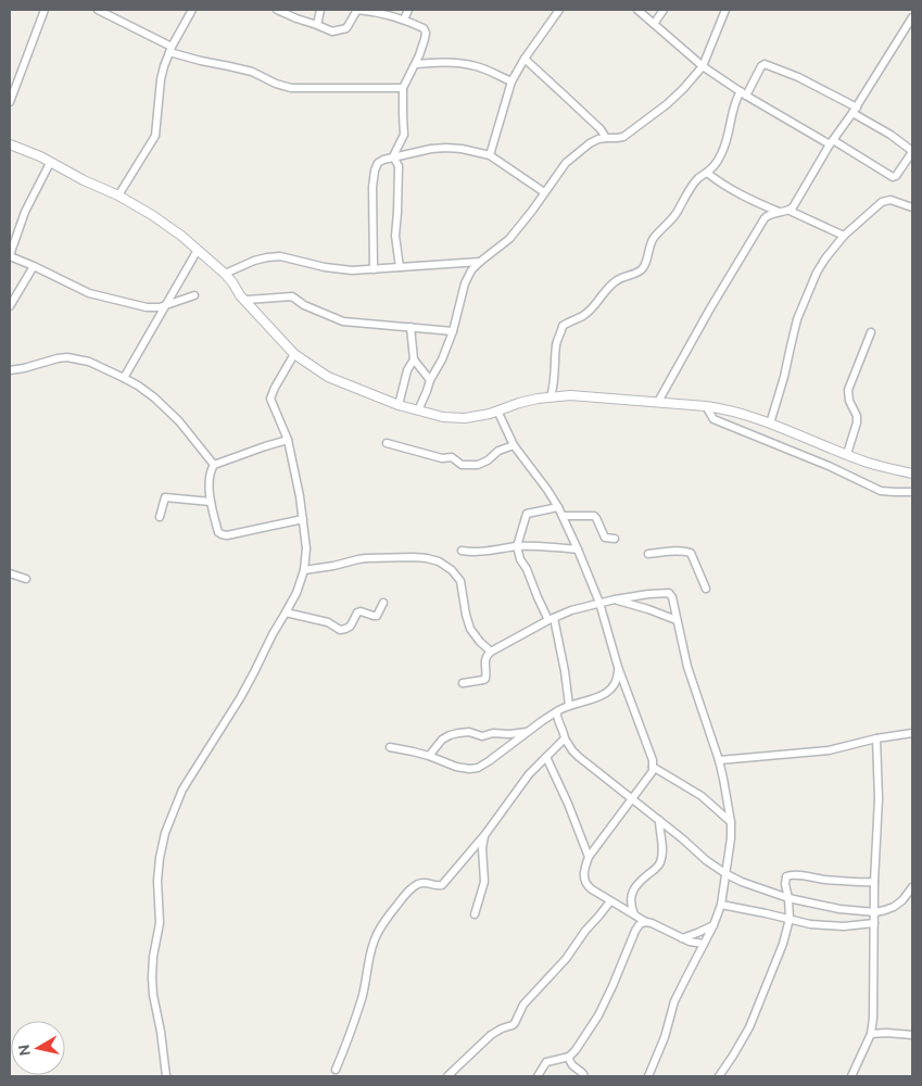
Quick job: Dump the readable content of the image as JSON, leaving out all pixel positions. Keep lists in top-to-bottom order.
{
  "north": "left"
}
